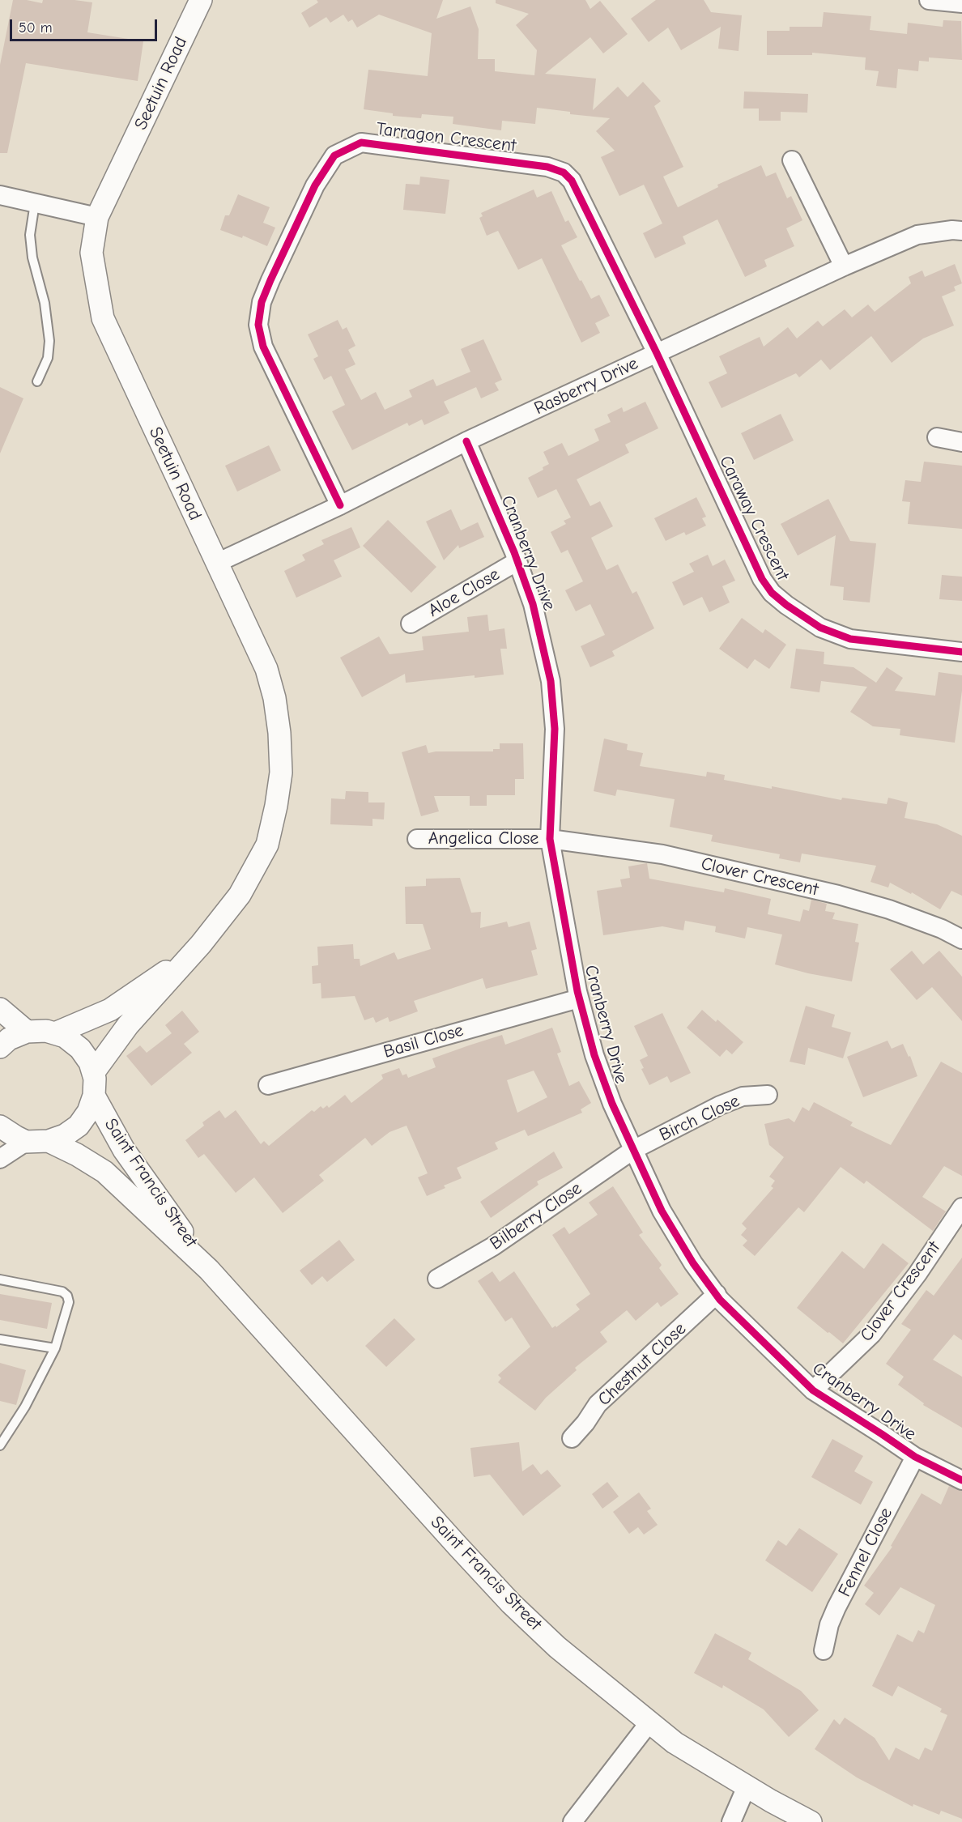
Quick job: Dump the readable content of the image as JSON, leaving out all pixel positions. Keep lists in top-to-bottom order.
{
  "streets": {
    "street": [
      "Seetuin Road",
      "Tarragon Crescent",
      "Rasberry Drive",
      "Caraway Crescent",
      "Cranberry Drive",
      "Aloe Close",
      "Angelica Close",
      "Clover Crescent",
      "Basil Close",
      "Birch Close",
      "Saint Francis Street",
      "Bilberry Close",
      "Chestnut Close",
      "Fennel Close"
    ]
  },
  "crossings": [
    ["Seetuin Road", "Rasberry Drive"],
    ["Tarragon Crescent", "Rasberry Drive"],
    ["Tarragon Crescent", "Caraway Crescent"],
    ["Rasberry Drive", "Caraway Crescent"],
    ["Rasberry Drive", "Cranberry Drive"],
    ["Cranberry Drive", "Aloe Close"],
    ["Cranberry Drive", "Angelica Close"],
    ["Cranberry Drive", "Clover Crescent"],
    ["Cranberry Drive", "Basil Close"],
    ["Cranberry Drive", "Birch Close"],
    ["Cranberry Drive", "Bilberry Close"],
    ["Cranberry Drive", "Chestnut Close"],
    ["Cranberry Drive", "Fennel Close"],
    ["Angelica Close", "Clover Crescent"],
    ["Birch Close", "Bilberry Close"]
  ],
  "scale_bar": "50 m"
}
